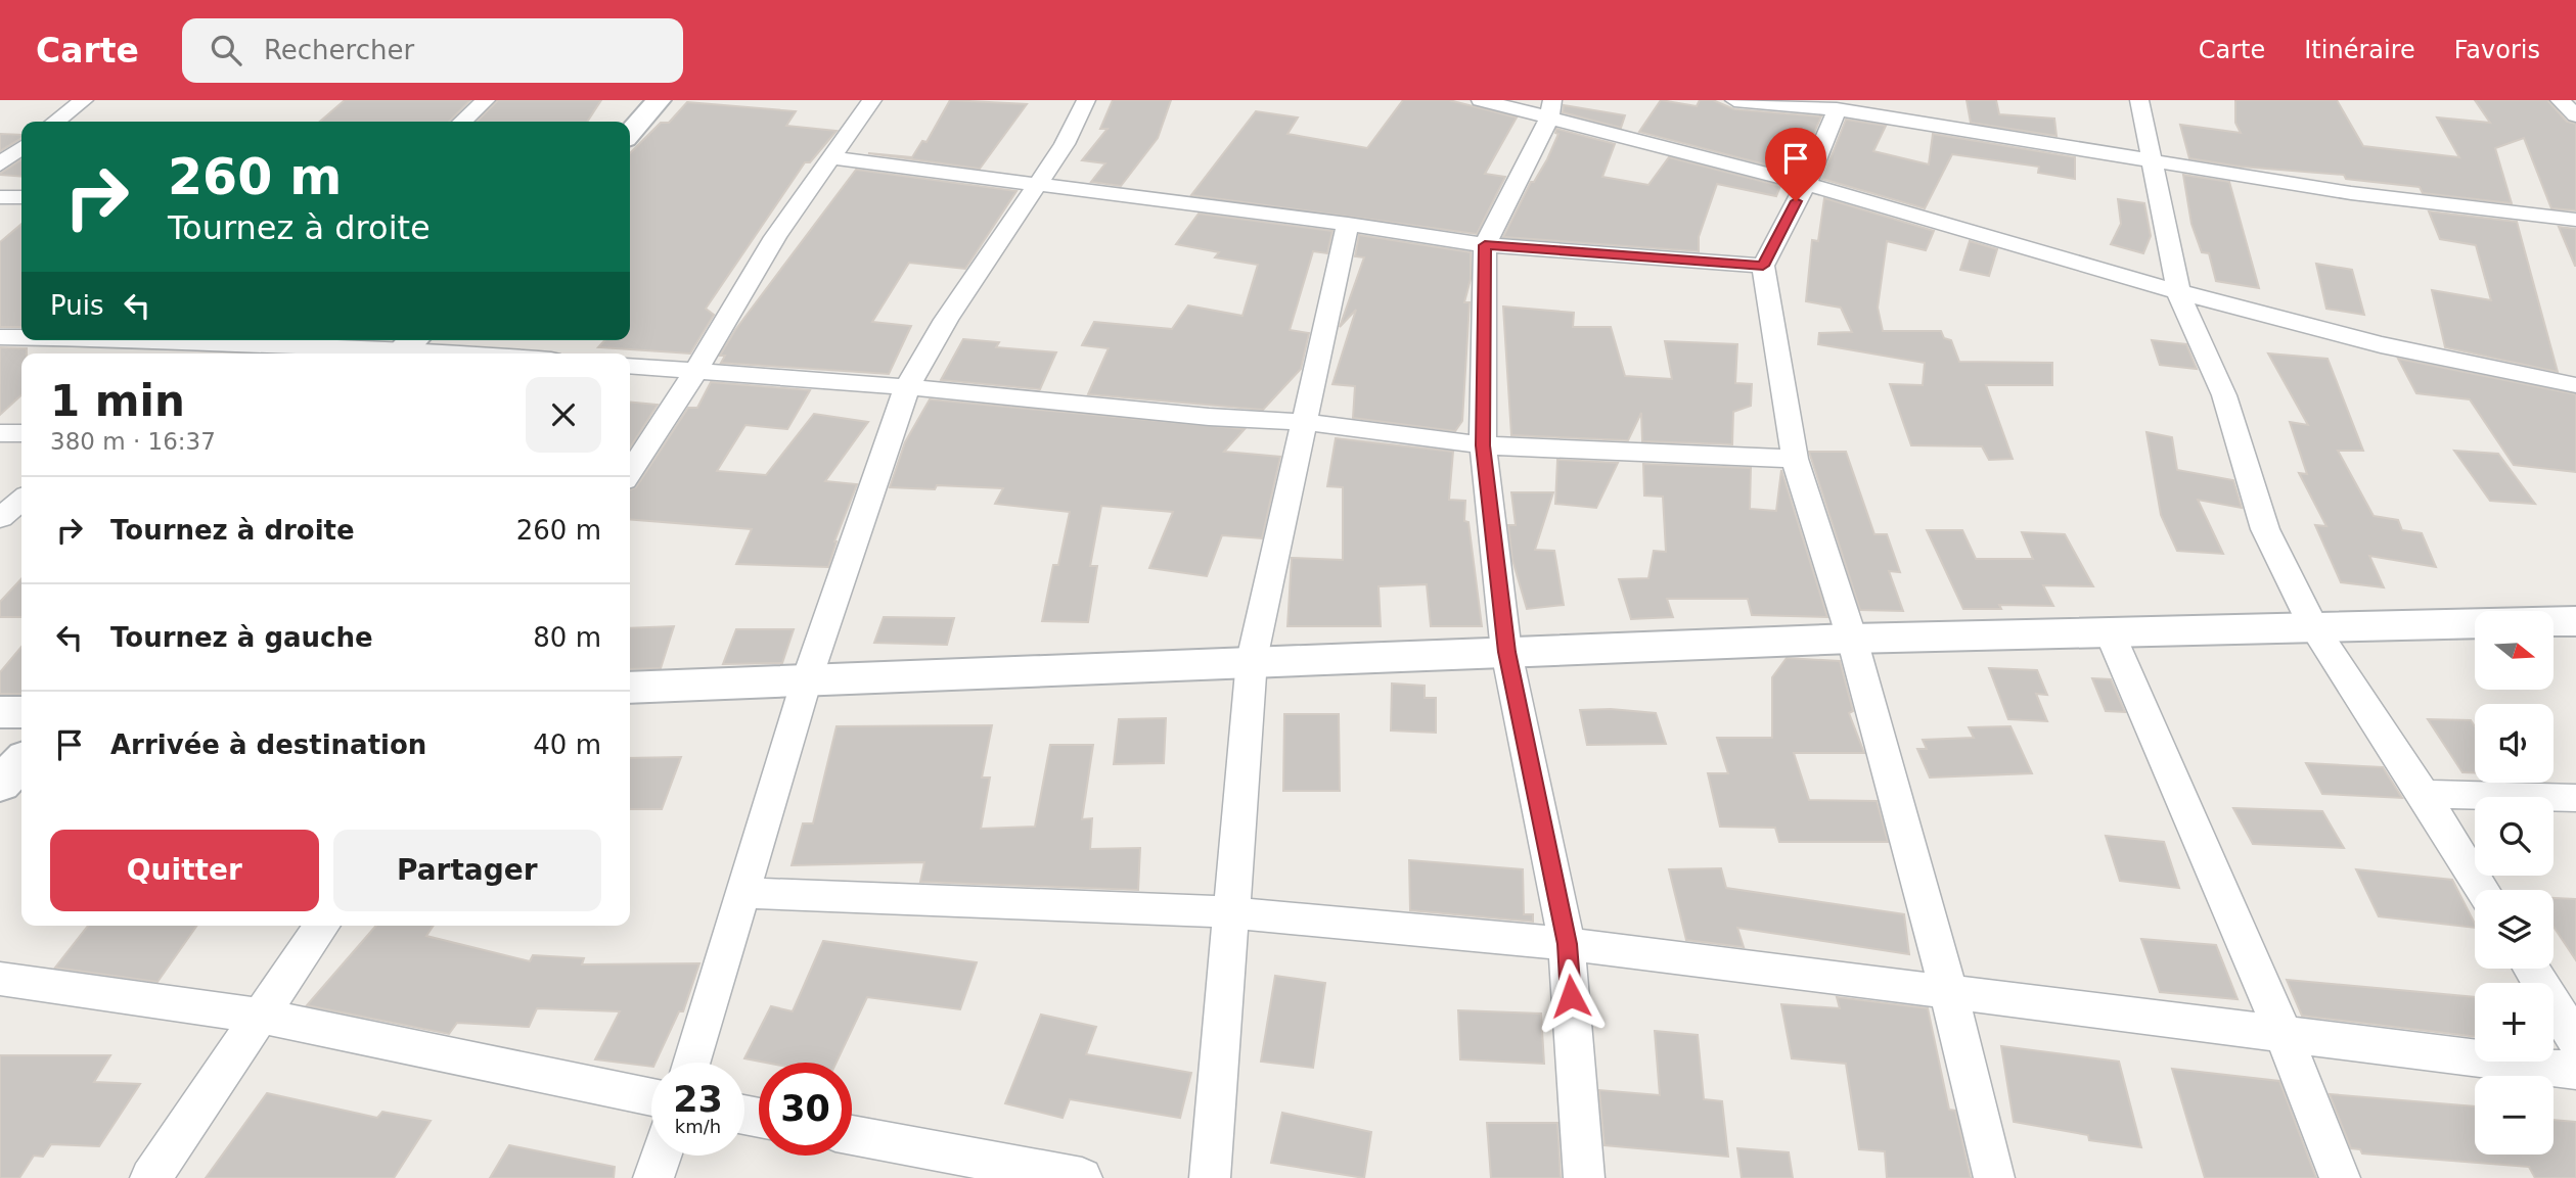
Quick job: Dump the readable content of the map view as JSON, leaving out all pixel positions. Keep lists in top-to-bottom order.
{
  "north": "right",
  "page": {
    "header": "Carte",
    "search": "Rechercher",
    "nav": ["Carte", "Itinéraire", "Favoris"],
    "turn": ["260 m", "Tournez à droite"],
    "then": "Puis",
    "heading": ["1 min", "380 m · 16:37"],
    "list": [
      {
        "name": "Tournez à droite",
        "value": "260 m"
      },
      {
        "name": "Tournez à gauche",
        "value": "80 m"
      },
      {
        "name": "Arrivée à destination",
        "value": "40 m"
      }
    ],
    "map_buttons": ["+", "−"],
    "buttons": ["Quitter", "Partager"],
    "speed": "23 km/h",
    "limit": "30"
  }
}
